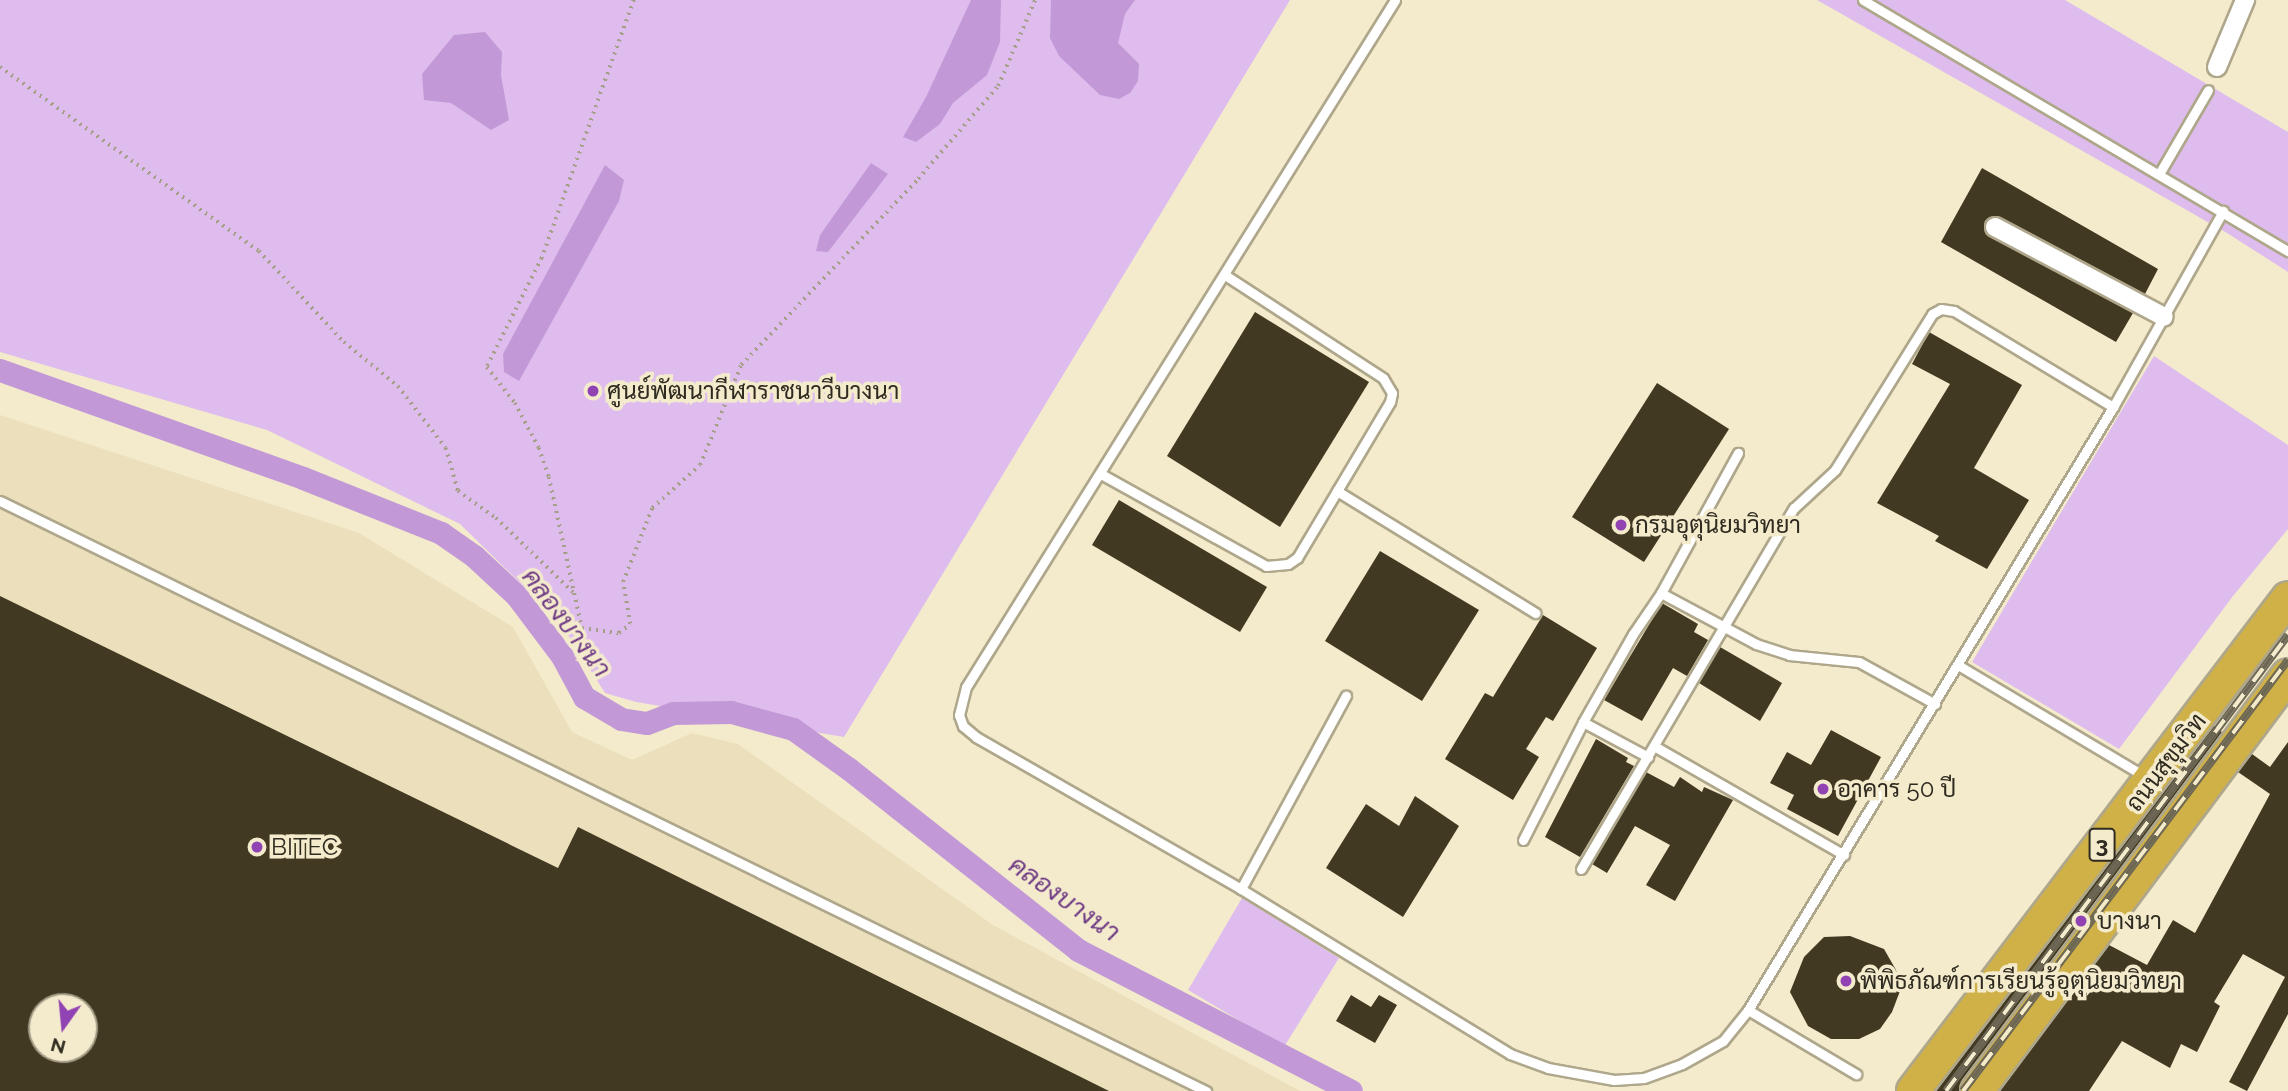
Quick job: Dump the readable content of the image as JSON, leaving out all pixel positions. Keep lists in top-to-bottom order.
{
  "streets": {
    "highway": ["ถนนสุขุมวิท", "3"]
  },
  "water": ["คลองบางนา"],
  "places": [
    "ศูนย์พัฒนากีฬาราชนาวีบางนา",
    "กรมอุตุนิยมวิทยา",
    "อาคาร 50 ปี",
    "BITEC",
    "บางนา",
    "พิพิธภัณฑ์การเรียนรู้อุตุนิยมวิทยา"
  ],
  "north": "bottom"
}
